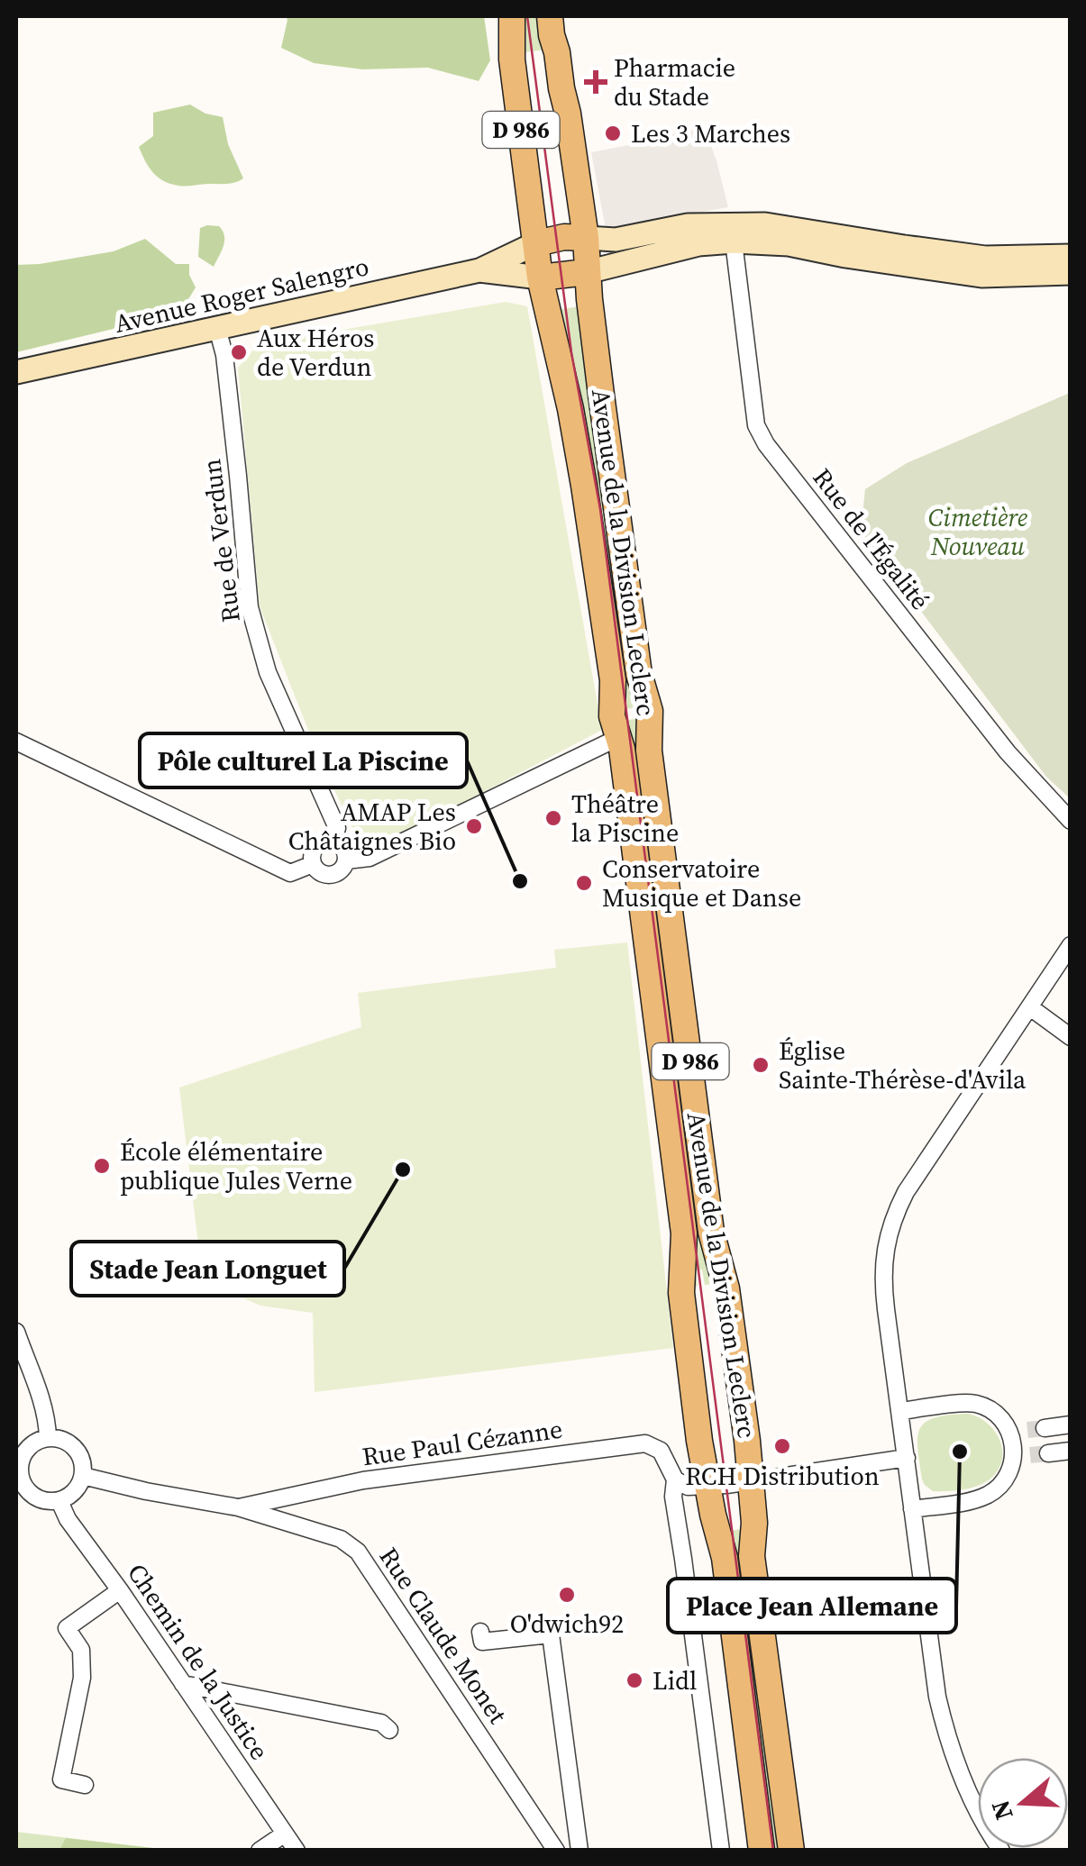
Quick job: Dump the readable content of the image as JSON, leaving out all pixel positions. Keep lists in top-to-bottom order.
{
  "streets": {
    "main road": ["D 986", "Avenue Roger Salengro", "Avenue de la Division Leclerc"],
    "street": [
      "Rue de l'Égalité",
      "Rue de Verdun",
      "Rue Paul Cézanne",
      "Rue Claude Monet",
      "Chemin de la Justice"
    ]
  },
  "crossings": [
    ["D 986", "Avenue Roger Salengro"],
    ["D 986", "Avenue de la Division Leclerc"],
    ["Avenue Roger Salengro", "Rue de Verdun"],
    ["Avenue Roger Salengro", "Avenue de la Division Leclerc"],
    ["Avenue de la Division Leclerc", "Rue Paul Cézanne"],
    ["Rue Paul Cézanne", "Rue Claude Monet"],
    ["Rue Claude Monet", "Chemin de la Justice"]
  ],
  "parks": ["Cimetière Nouveau"],
  "places": {
    "health": ["Pharmacie du Stade"],
    "other": [
      "Les 3 Marches",
      "Aux Héros de Verdun",
      "Théâtre la Piscine",
      "AMAP Les Châtaignes Bio",
      "Pôle culturel La Piscine",
      "Conservatoire Musique et Danse",
      "Église Sainte-Thérèse-d'Avila",
      "École élémentaire publique Jules Verne",
      "Stade Jean Longuet",
      "RCH Distribution",
      "Place Jean Allemane",
      "O'dwich92",
      "Lidl"
    ]
  },
  "north": "left"
}
